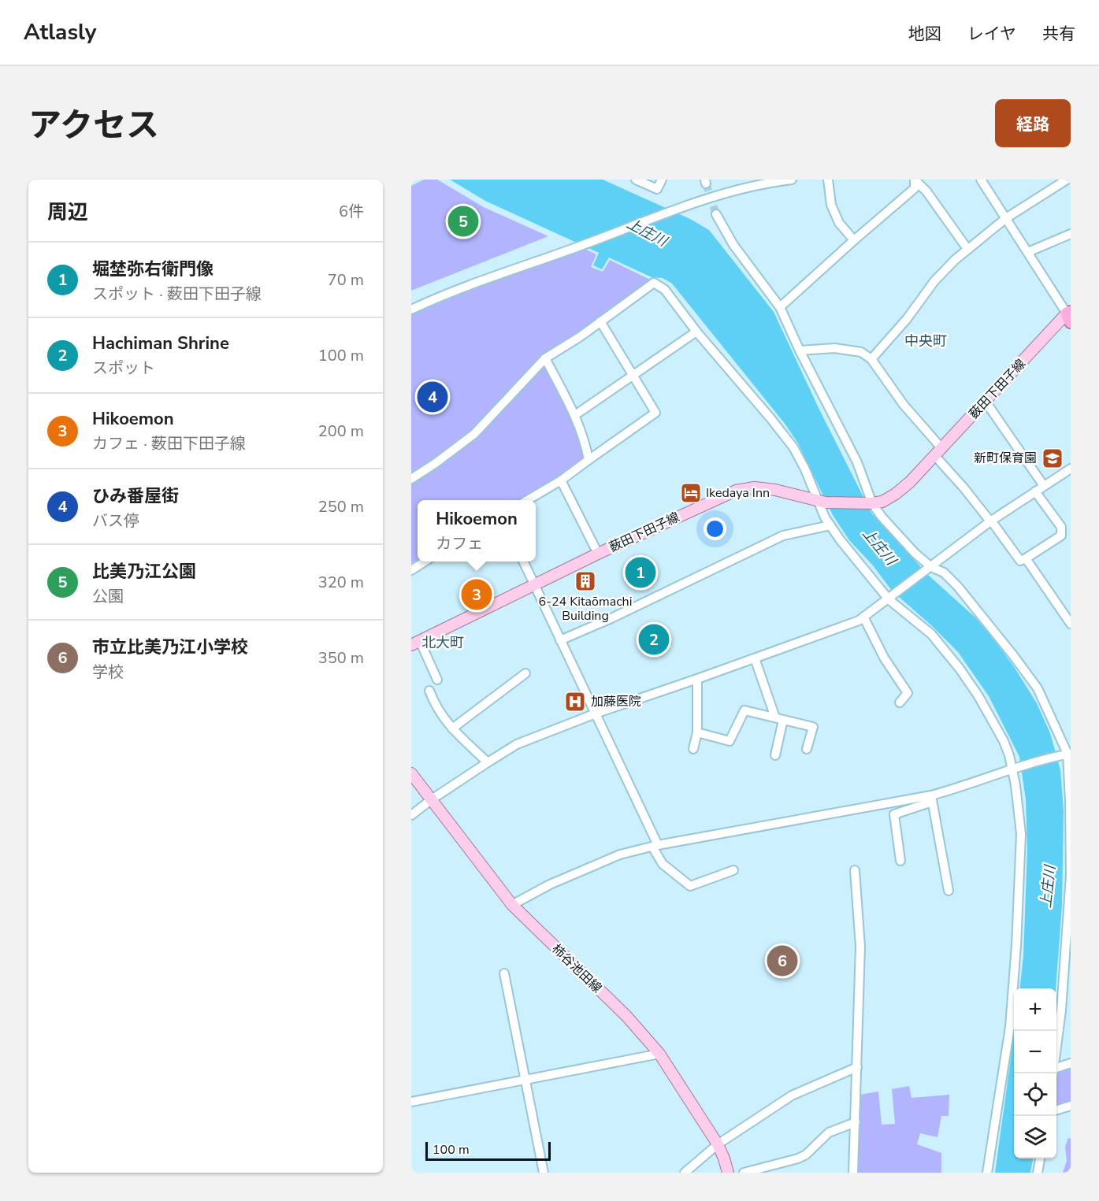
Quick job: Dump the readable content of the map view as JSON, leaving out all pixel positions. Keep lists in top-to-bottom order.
{
  "streets": {
    "main road": ["薮田下田子線", "柿谷池田線"]
  },
  "districts": ["中央町", "北大町"],
  "water": ["上庄川"],
  "places": {
    "school or university": ["新町保育園"],
    "hotel": ["Ikedaya Inn"],
    "building": ["6-24 Kitaōmachi Building"],
    "hospital": ["加藤医院"]
  },
  "scale_bar": "100 m",
  "page": {
    "header": "Atlasly",
    "nav": ["地図", "レイヤ", "共有"],
    "title": "アクセス",
    "buttons": "経路",
    "heading": ["周辺", "6件"],
    "pins": [
      "5",
      "4",
      "1",
      "3",
      "2",
      "6"
    ],
    "list": [
      {
        "mark": "1",
        "name": "堀埜弥右衛門像",
        "note": "スポット · 薮田下田子線",
        "value": "70 m"
      },
      {
        "mark": "2",
        "name": "Hachiman Shrine",
        "note": "スポット",
        "value": "100 m"
      },
      {
        "mark": "3",
        "name": "Hikoemon",
        "note": "カフェ · 薮田下田子線",
        "value": "200 m"
      },
      {
        "mark": "4",
        "name": "ひみ番屋街",
        "note": "バス停",
        "value": "250 m"
      },
      {
        "mark": "5",
        "name": "比美乃江公園",
        "note": "公園",
        "value": "320 m"
      },
      {
        "mark": "6",
        "name": "市立比美乃江小学校",
        "note": "学校",
        "value": "350 m"
      }
    ],
    "popup": ["Hikoemon", "カフェ"],
    "map_buttons": ["+", "−"],
    "scale": "100 m"
  }
}
